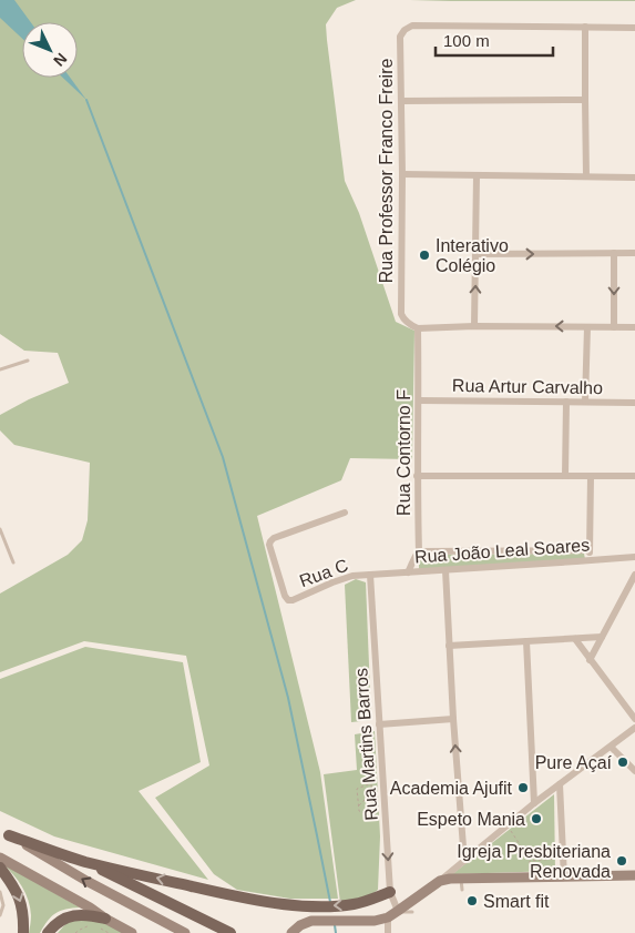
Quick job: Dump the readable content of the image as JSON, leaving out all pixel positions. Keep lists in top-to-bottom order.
{
  "streets": {
    "street": [
      "Rua Professor Franco Freire",
      "Rua Artur Carvalho",
      "Rua Contorno F",
      "Rua João Leal Soares",
      "Rua C",
      "Rua Martins Barros"
    ]
  },
  "crossings": [
    ["Rua Professor Franco Freire", "Rua Contorno F"],
    ["Rua Artur Carvalho", "Rua Contorno F"],
    ["Rua Contorno F", "Rua João Leal Soares"],
    ["Rua João Leal Soares", "Rua C"],
    ["Rua João Leal Soares", "Rua Martins Barros"],
    ["Rua C", "Rua Martins Barros"]
  ],
  "places": [
    "Interativo Colégio",
    "Pure Açaí",
    "Academia Ajufit",
    "Espeto Mania",
    "Igreja Presbiteriana Renovada",
    "Smart fit"
  ],
  "scale_bar": "100 m",
  "north": "bottom right"
}
